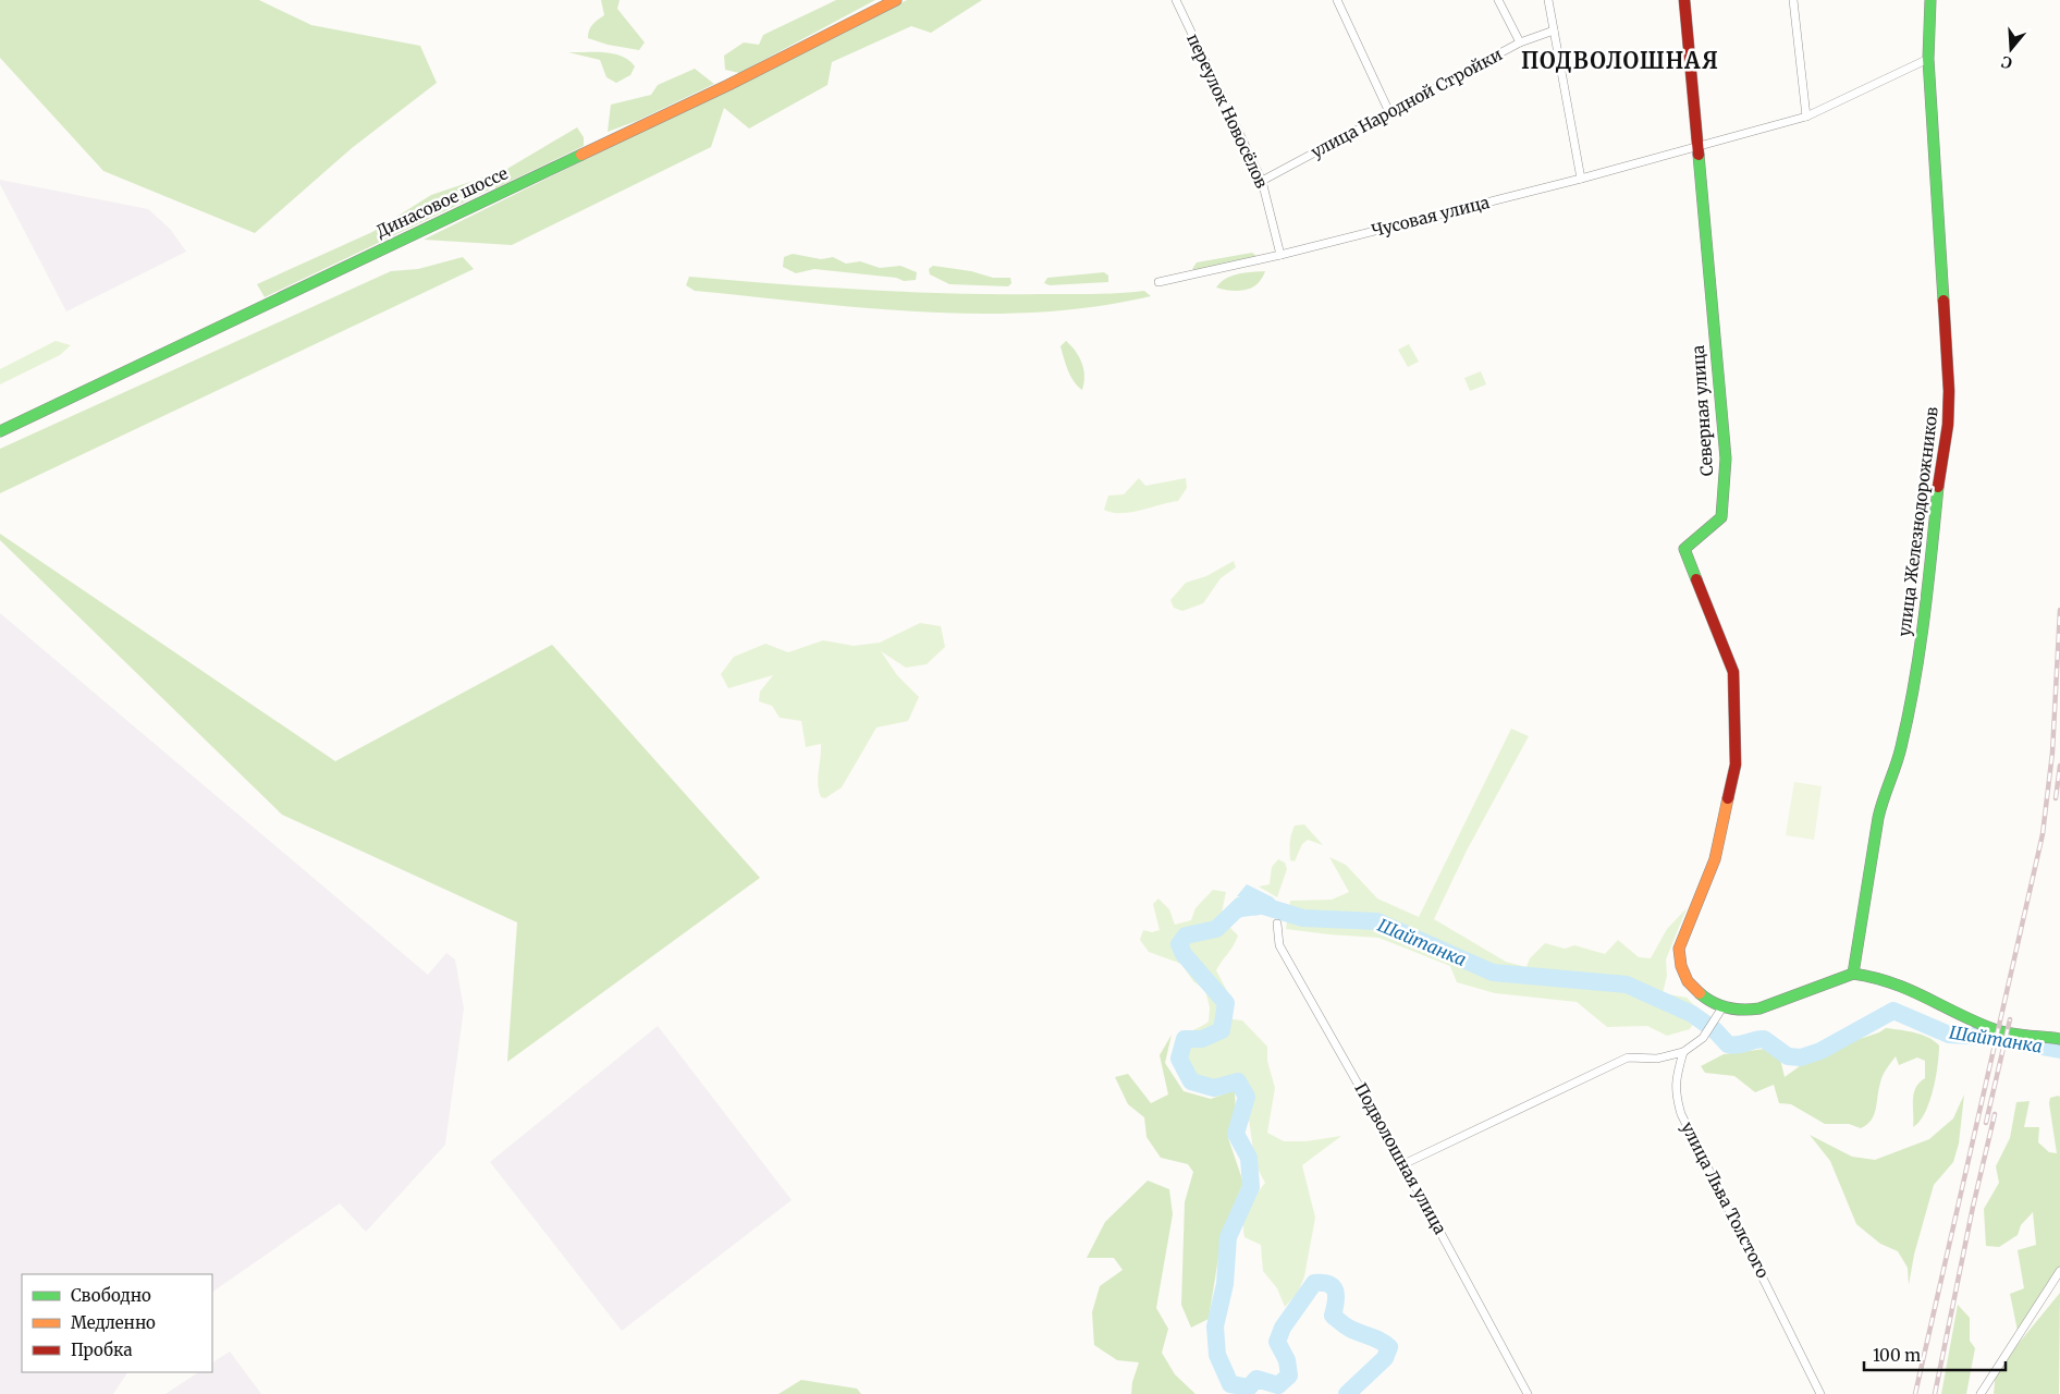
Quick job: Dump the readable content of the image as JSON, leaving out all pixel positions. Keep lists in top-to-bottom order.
{
  "streets": {
    "street": [
      "улица Народной Стройки",
      "переулок Новосёлов",
      "Динасовое шоссе",
      "Чусовая улица",
      "Северная улица",
      "улица Железнодорожников",
      "Подволошная улица",
      "улица Льва Толстого"
    ]
  },
  "crossings": [
    ["улица Народной Стройки", "переулок Новосёлов"],
    ["переулок Новосёлов", "Чусовая улица"],
    ["Чусовая улица", "Северная улица"],
    ["Чусовая улица", "улица Железнодорожников"]
  ],
  "districts": ["ПОДВОЛОШНАЯ"],
  "water": ["Шайтанка"],
  "legend": ["Свободно", "Медленно", "Пробка"],
  "scale_bar": "100 m",
  "north": "bottom"
}
